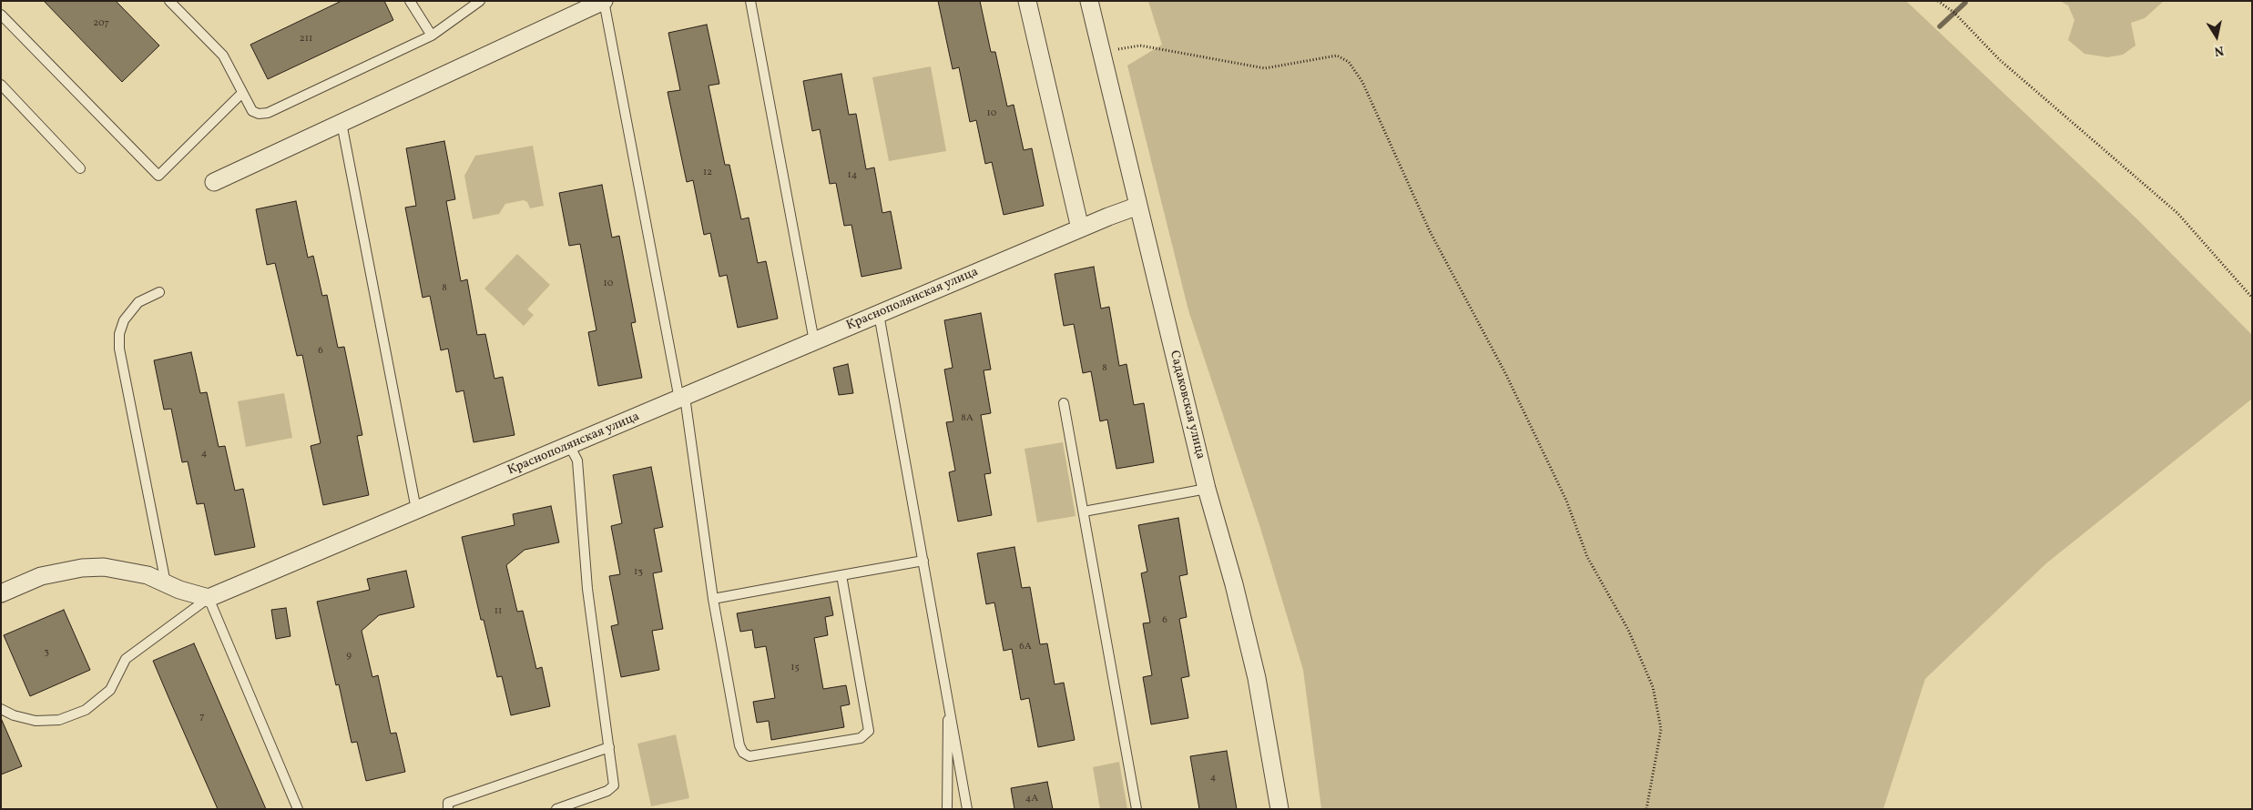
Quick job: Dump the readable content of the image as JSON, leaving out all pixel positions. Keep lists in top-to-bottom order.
{
  "streets": {
    "street": ["Краснополянская улица", "Садаковская улица"]
  },
  "crossings": [
    ["Краснополянская улица", "Садаковская улица"]
  ],
  "house_numbers": [
    "207",
    "211",
    "10",
    "12",
    "14",
    "10",
    "8",
    "6",
    "8",
    "8А",
    "4",
    "13",
    "11",
    "6",
    "6А",
    "3",
    "9",
    "15",
    "7",
    "4",
    "4А"
  ],
  "north": "bottom"
}
